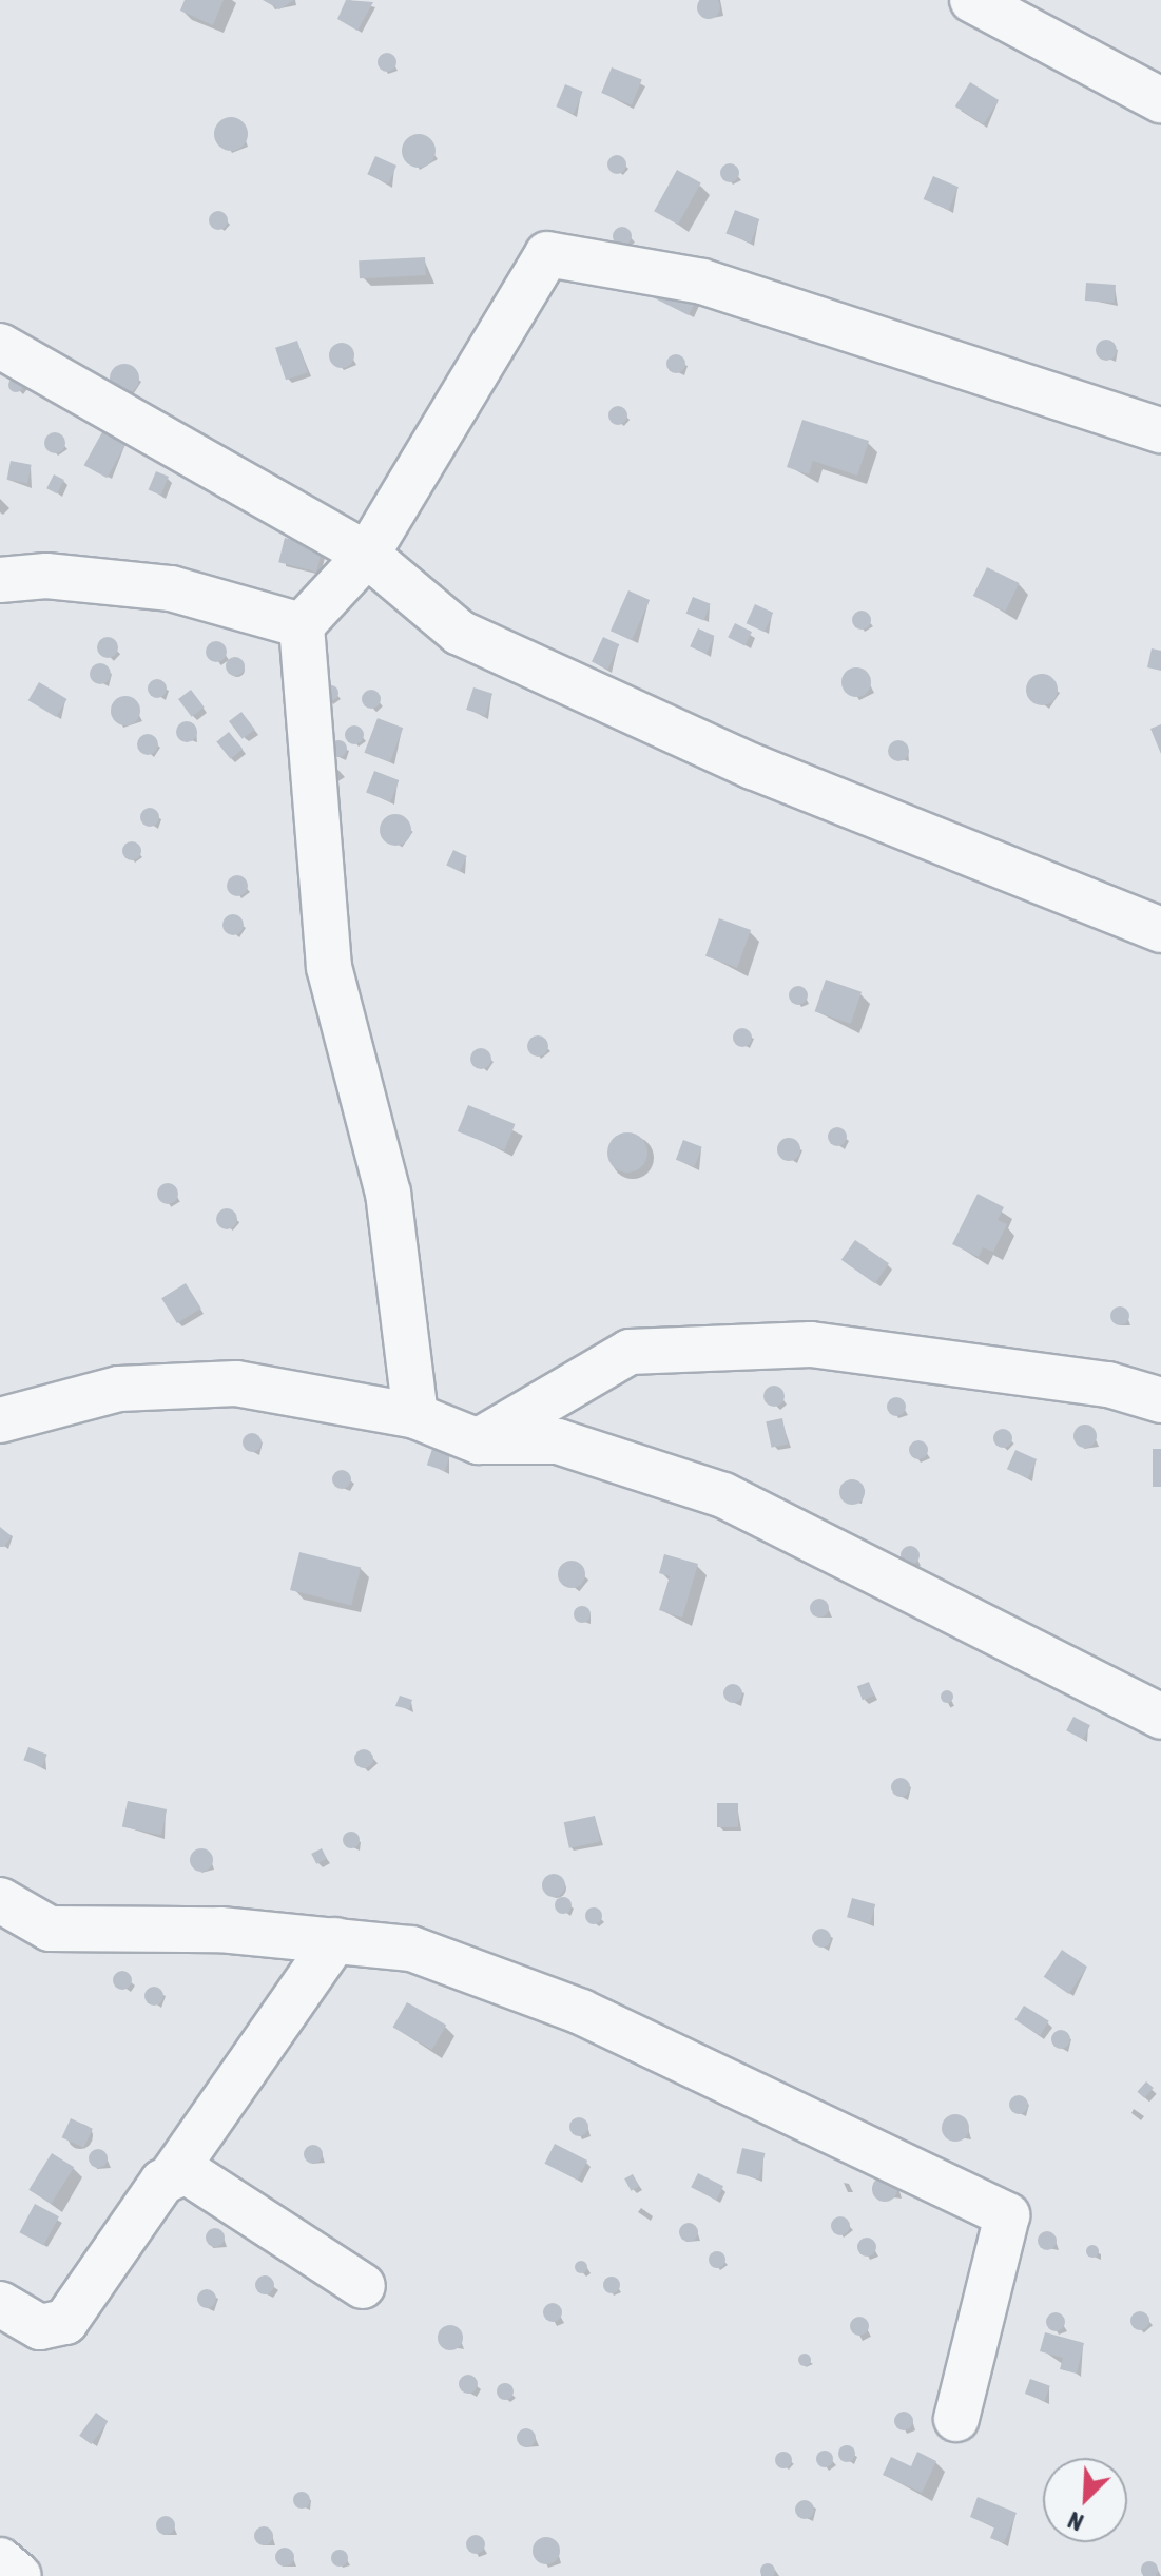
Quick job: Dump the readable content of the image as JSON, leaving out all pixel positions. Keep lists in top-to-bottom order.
{
  "north": "bottom left"
}
